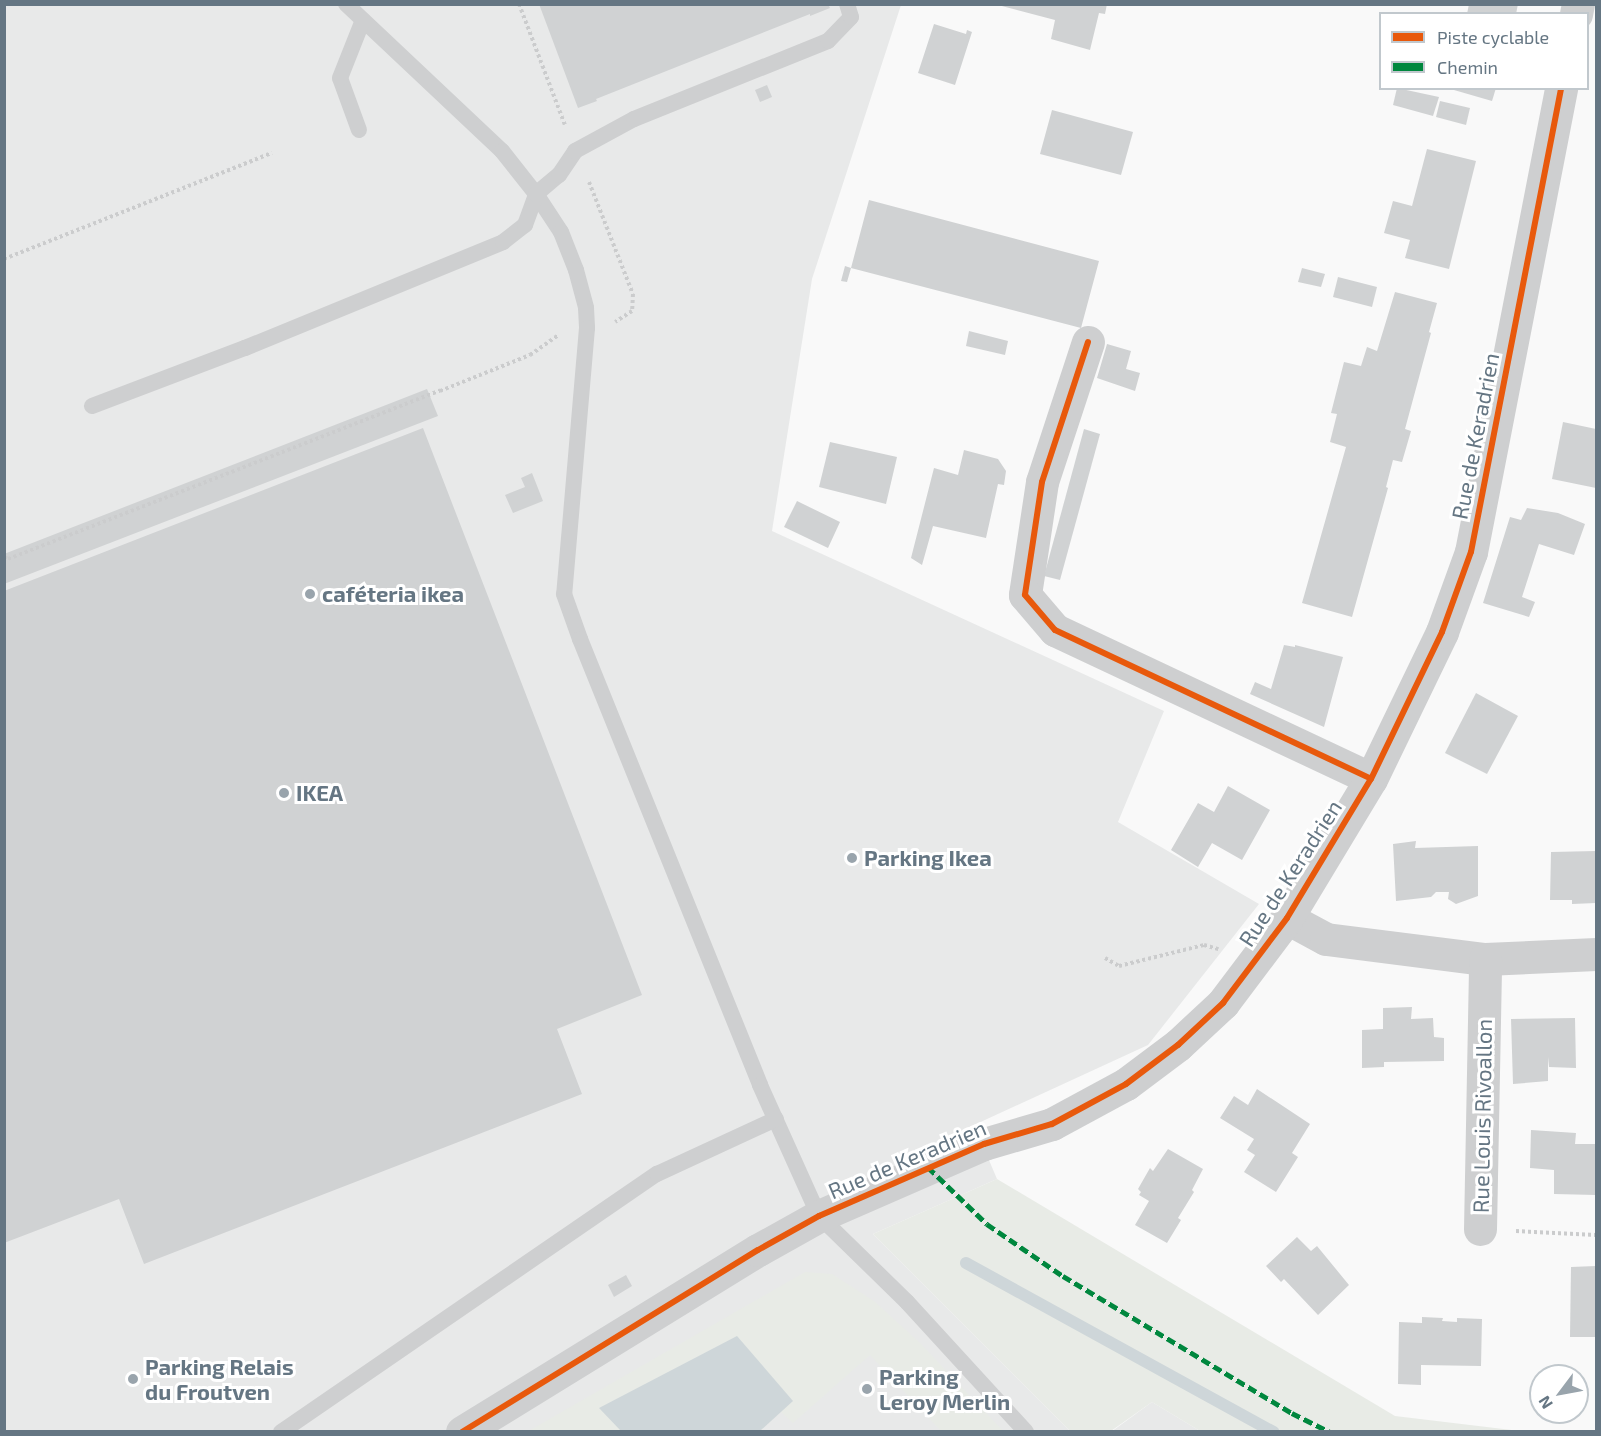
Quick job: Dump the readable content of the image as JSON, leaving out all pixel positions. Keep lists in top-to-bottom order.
{
  "streets": {
    "street": ["Rue de Keradrien", "Rue Louis Rivoallon"]
  },
  "places": [
    "caféteria ikea",
    "IKEA",
    "Parking Ikea",
    "Parking Relais du Froutven",
    "Parking Leroy Merlin"
  ],
  "legend": ["Piste cyclable", "Chemin"],
  "north": "bottom left"
}
